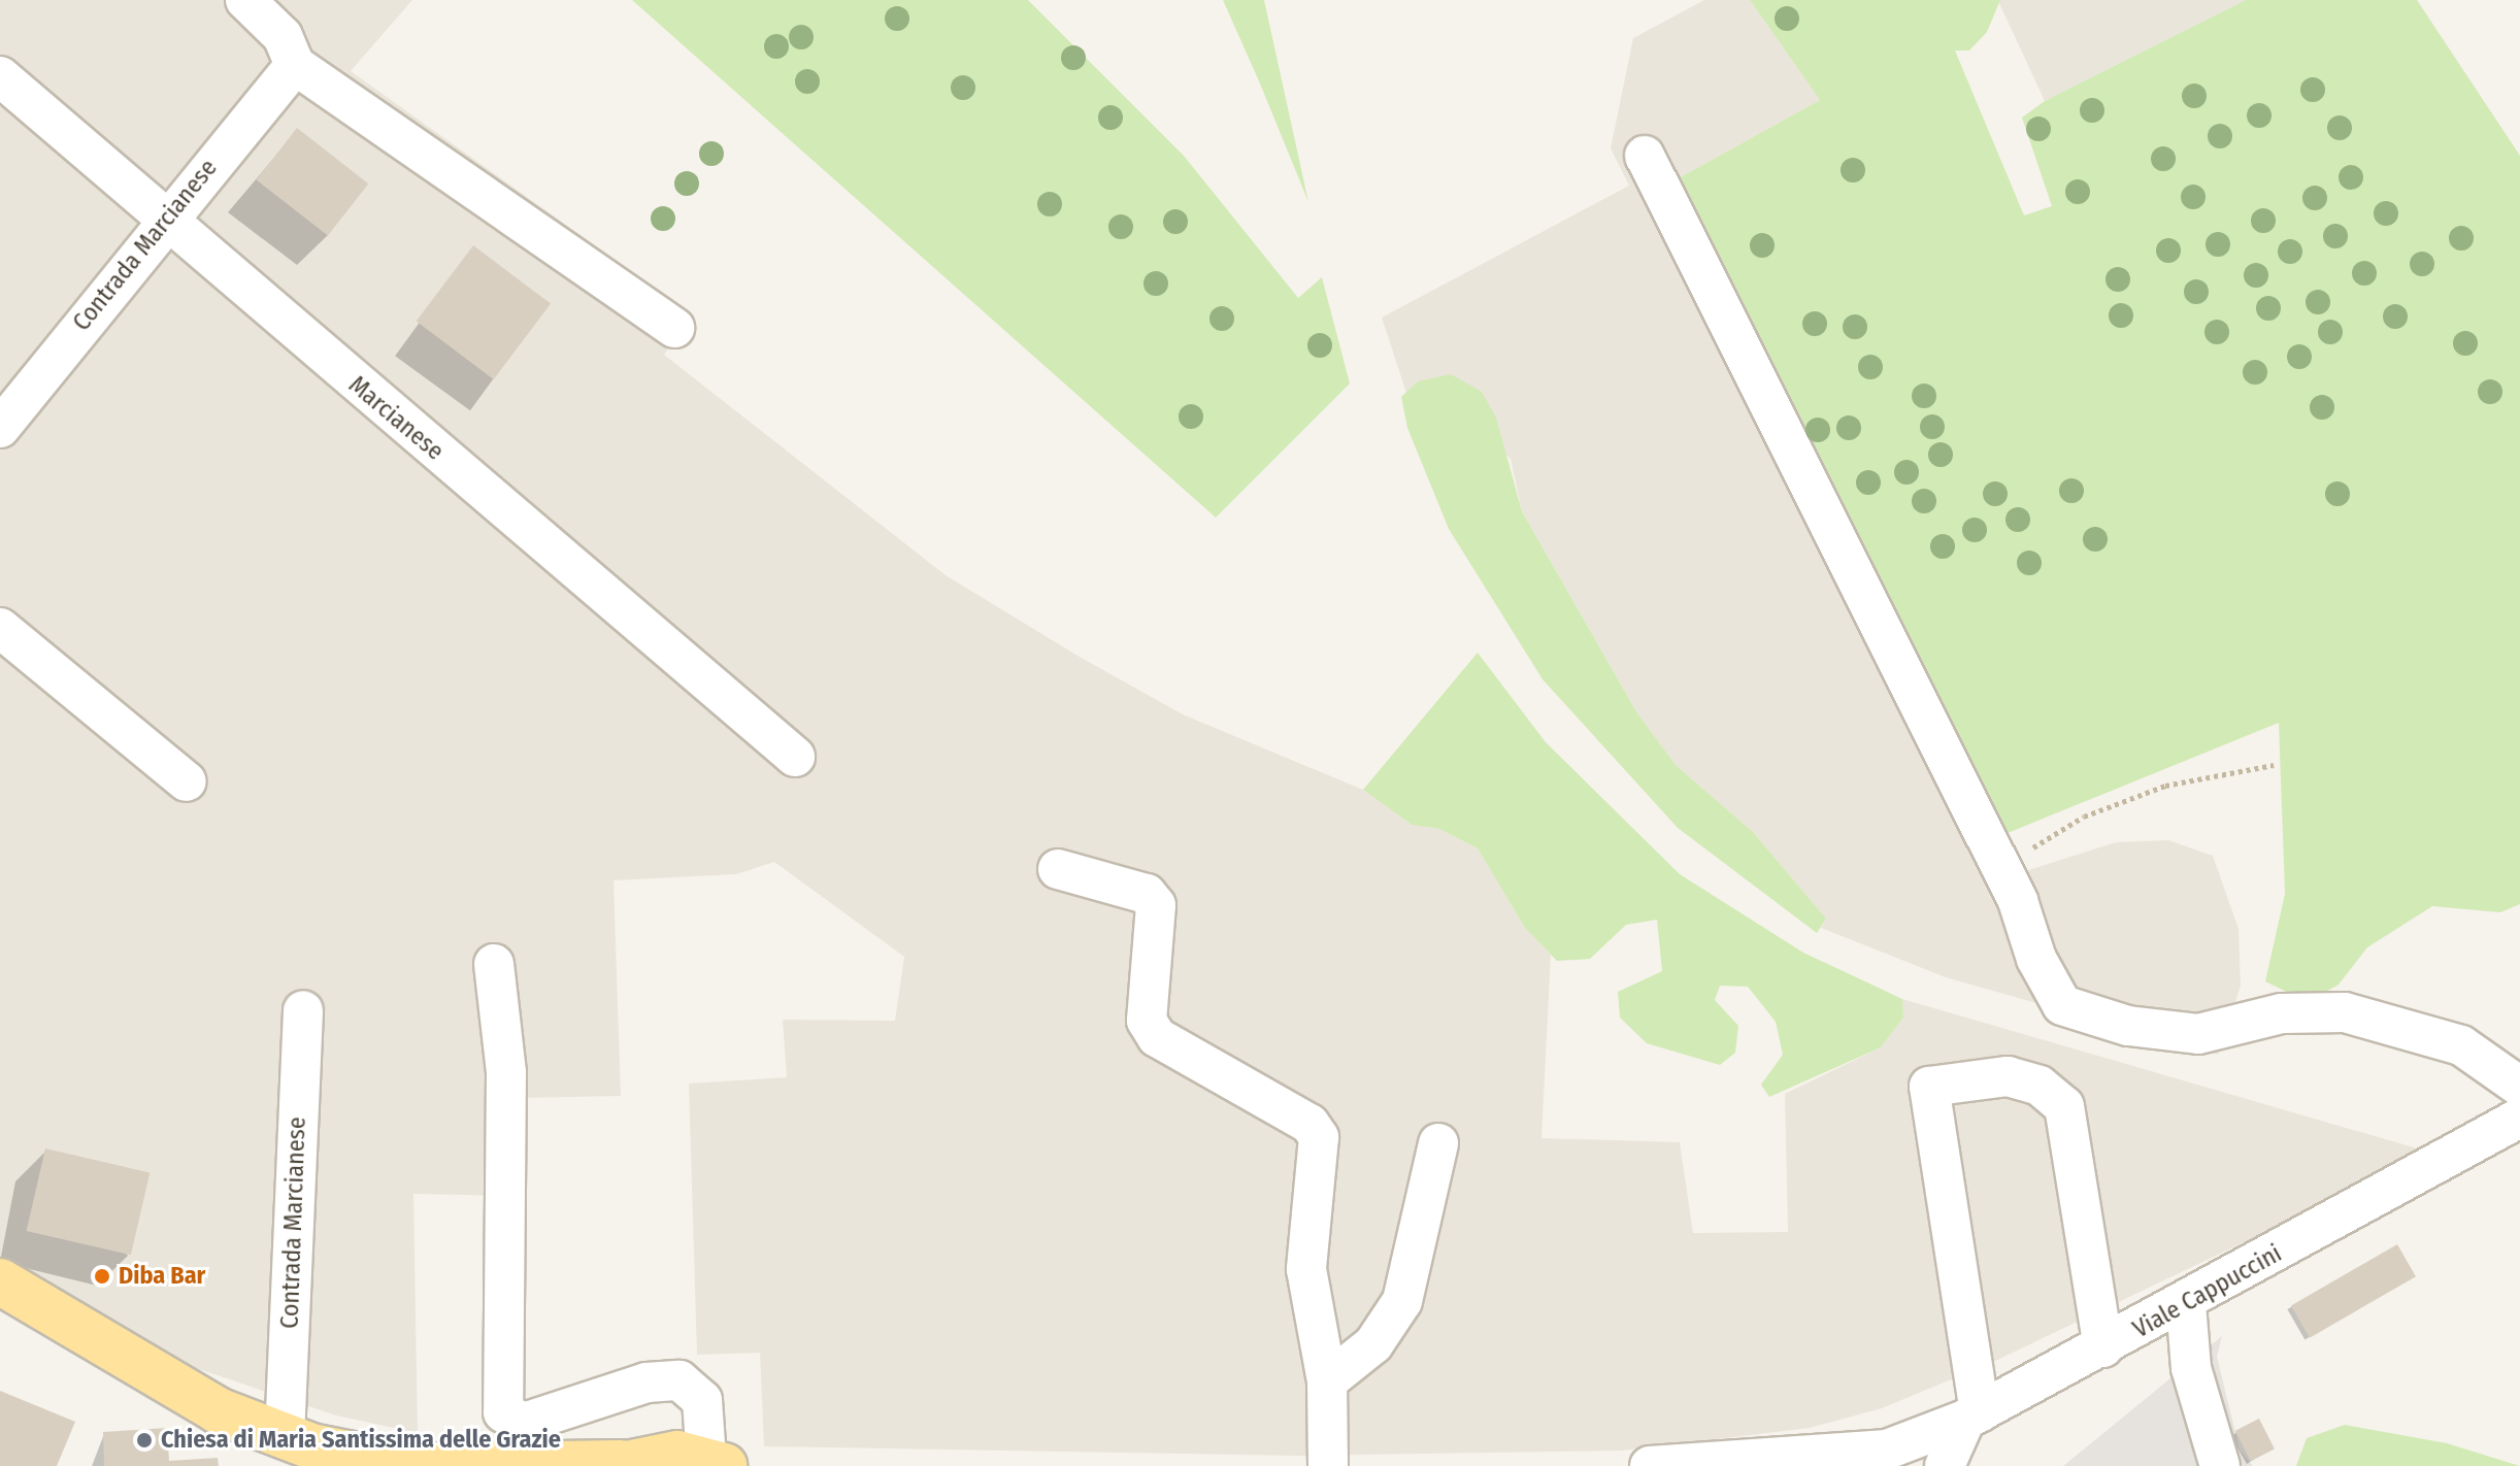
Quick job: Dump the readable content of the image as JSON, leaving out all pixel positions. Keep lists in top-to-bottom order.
{
  "streets": {
    "street": ["Contrada Marcianese", "Marcianese", "Viale Cappuccini"]
  },
  "crossings": [
    ["Contrada Marcianese", "Marcianese"]
  ],
  "places": ["Diba Bar", "Chiesa di Maria Santissima delle Grazie"]
}
